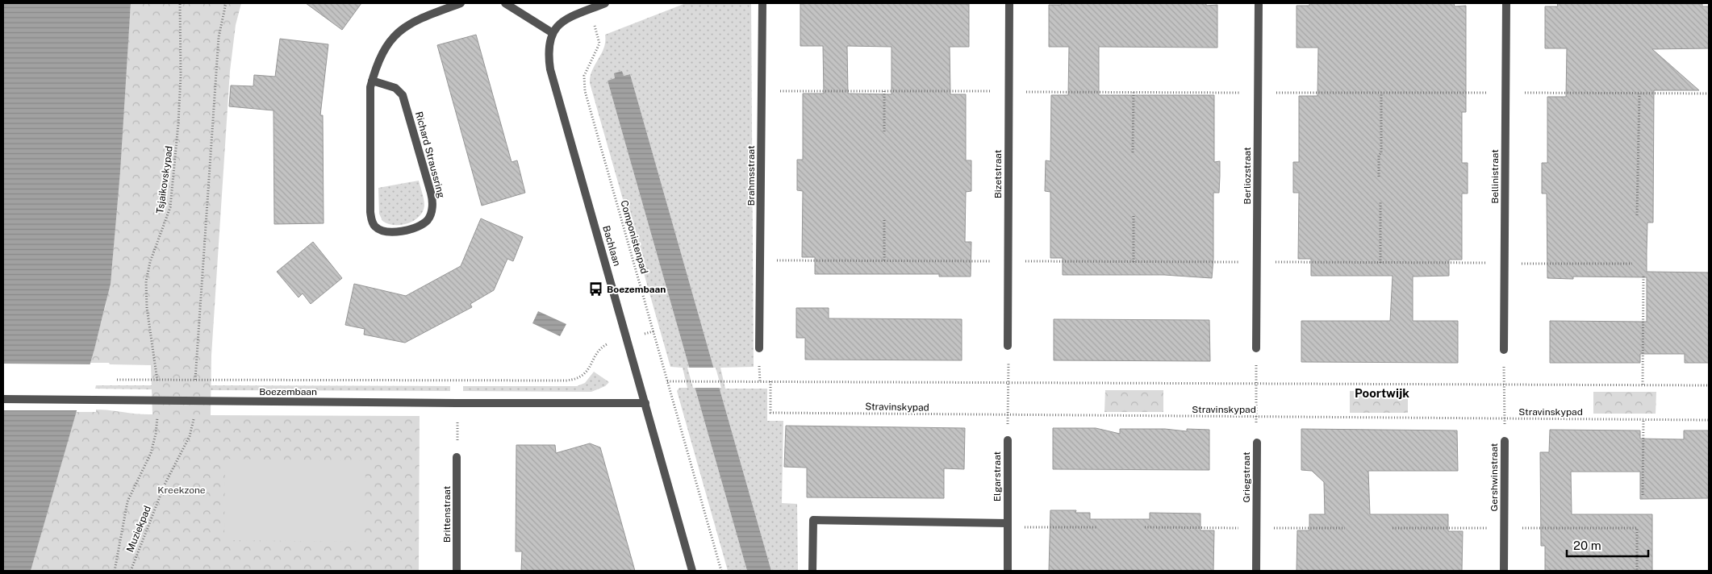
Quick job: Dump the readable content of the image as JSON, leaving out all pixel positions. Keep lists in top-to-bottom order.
{
  "streets": {
    "street": [
      "Richard Straussring",
      "Bizetstraat",
      "Brahmsstraat",
      "Berliozstraat",
      "Bellinistraat",
      "Bachlaan",
      "Boezembaan",
      "Elgarstraat",
      "Griegstraat",
      "Gershwinstraat",
      "Brittenstraat"
    ],
    "path": [
      "Tsjaikovskypad",
      "Componistenpad",
      "Stravinskypad",
      "Muziekpad"
    ]
  },
  "crossings": [
    ["Tsjaikovskypad", "Boezembaan"],
    ["Tsjaikovskypad", "Muziekpad"],
    ["Componistenpad", "Boezembaan"],
    ["Bachlaan", "Boezembaan"],
    ["Boezembaan", "Muziekpad"],
    ["Stravinskypad", "Elgarstraat"],
    ["Stravinskypad", "Griegstraat"],
    ["Stravinskypad", "Gershwinstraat"]
  ],
  "districts": ["Poortwijk"],
  "parks": ["Kreekzone"],
  "places": {
    "bus stop": ["Boezembaan"]
  },
  "scale_bar": "20 m"
}
